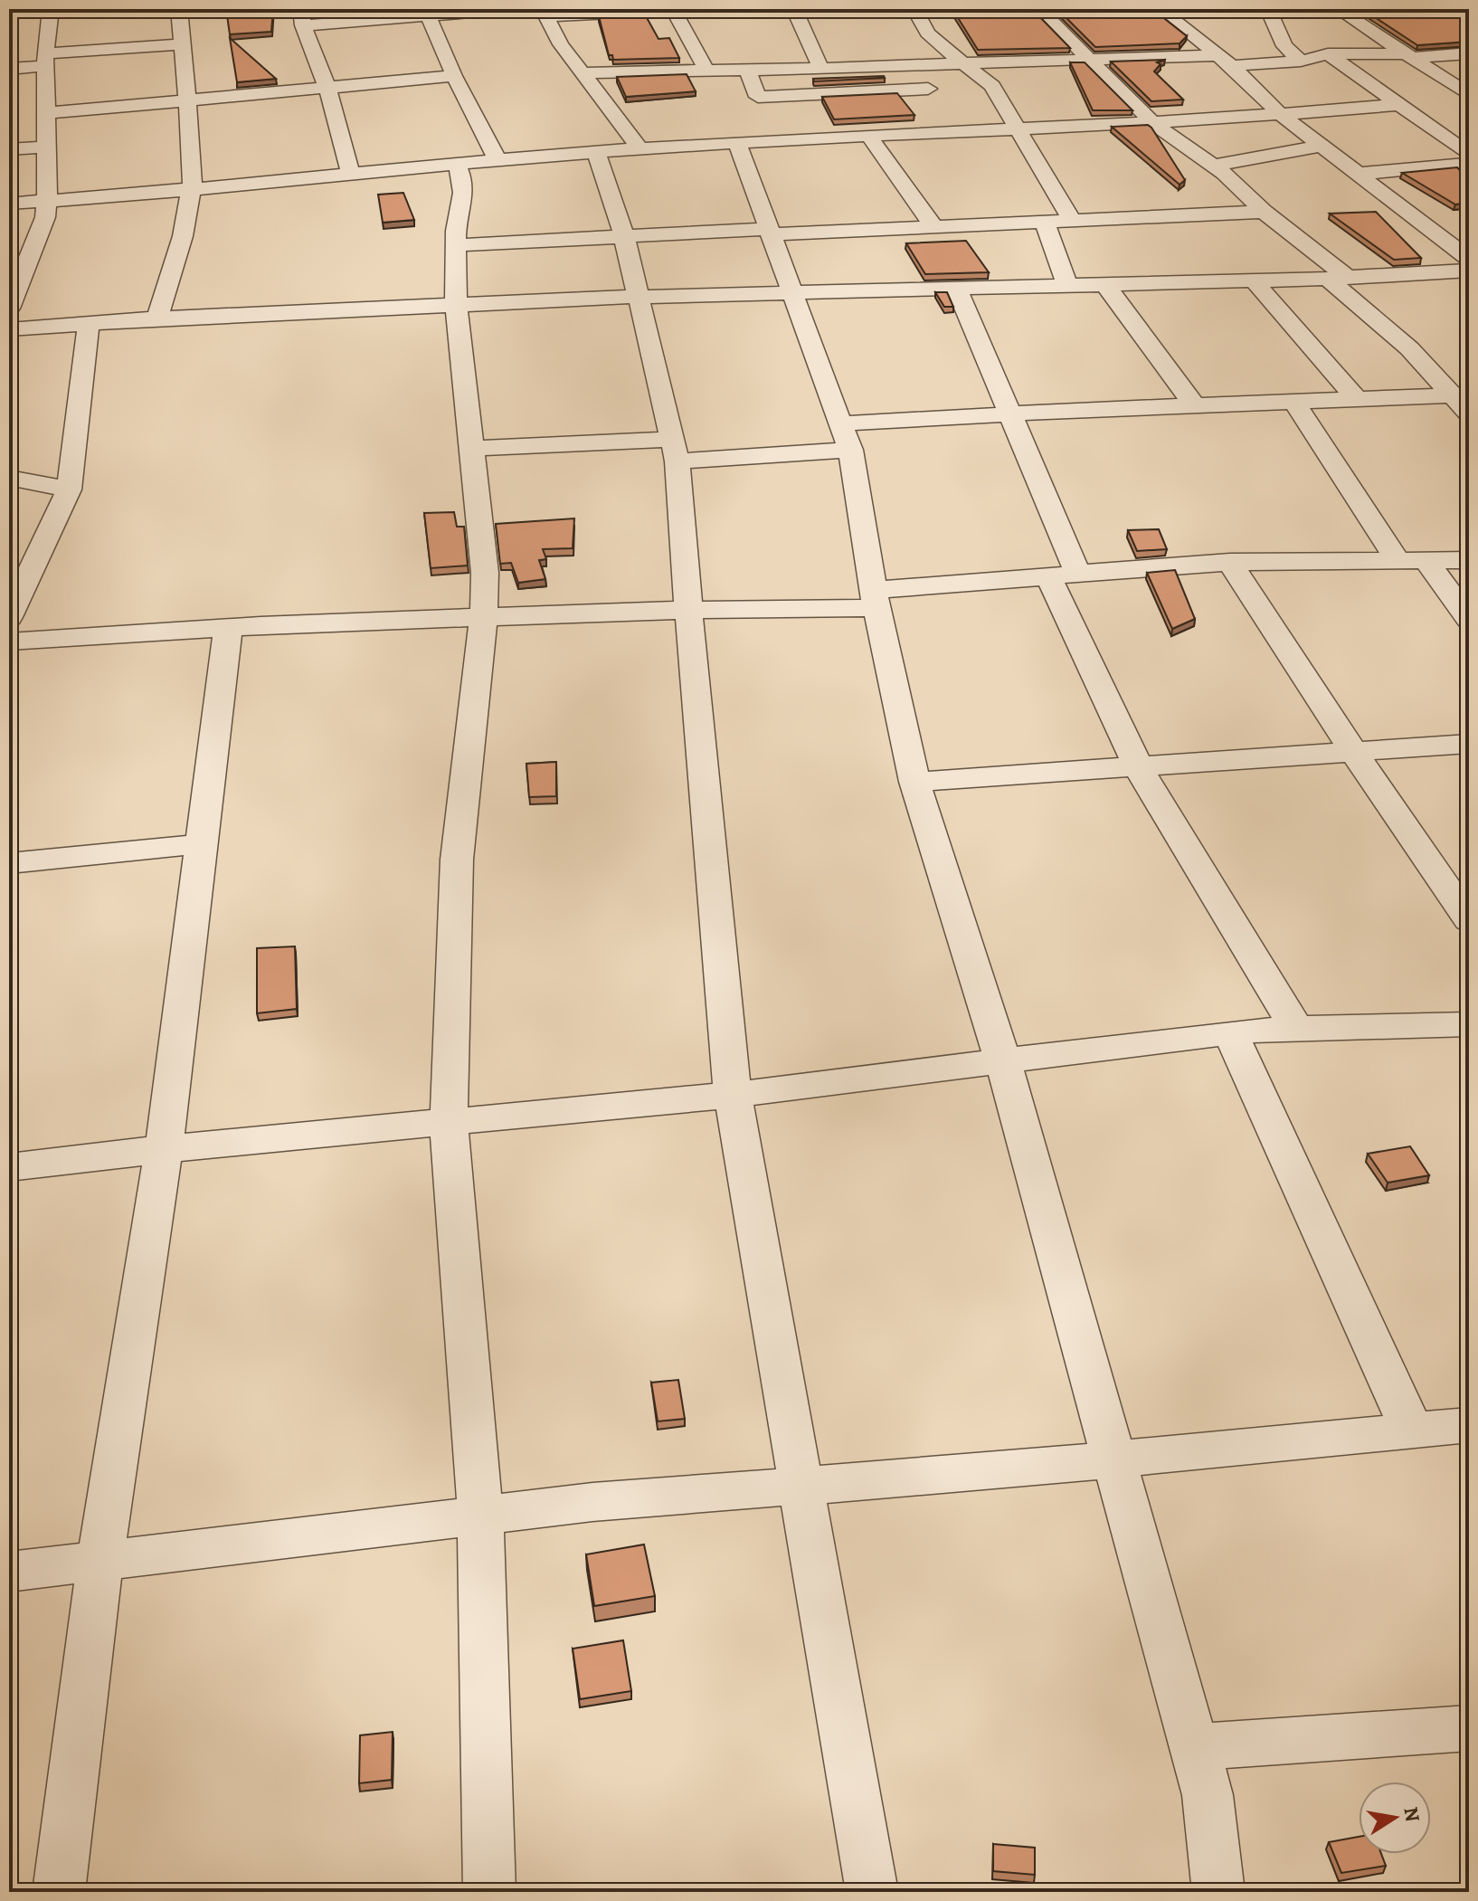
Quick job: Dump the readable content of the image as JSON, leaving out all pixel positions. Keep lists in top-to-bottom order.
{
  "north": "right"
}
